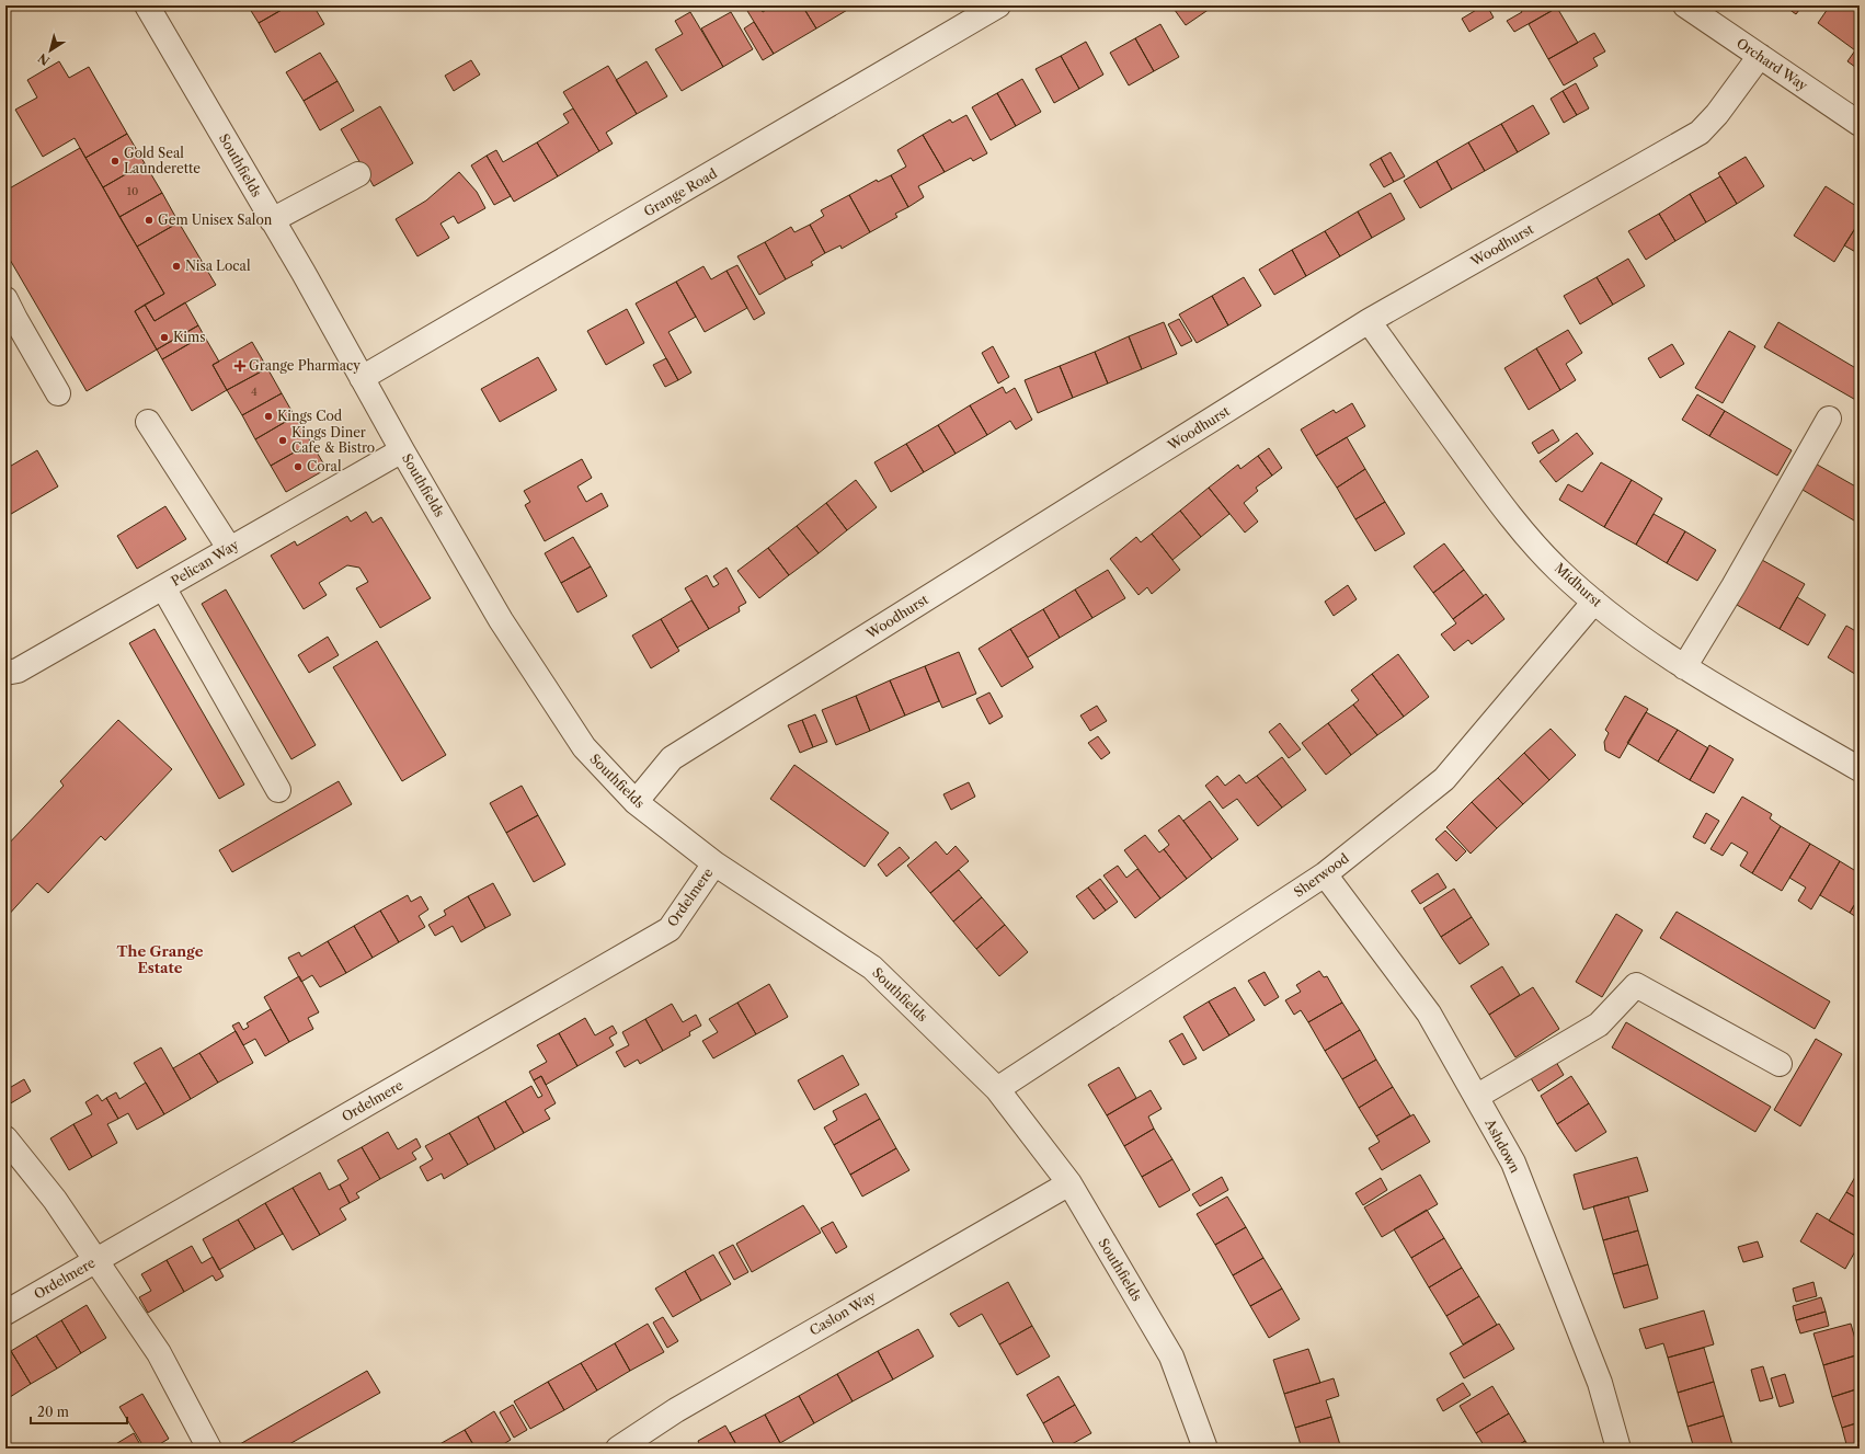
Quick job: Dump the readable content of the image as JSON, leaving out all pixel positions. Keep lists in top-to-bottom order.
{
  "streets": {
    "street": [
      "Orchard Way",
      "Southfields",
      "Grange Road",
      "Woodhurst",
      "Pelican Way",
      "Midhurst",
      "Sherwood",
      "Ordelmere",
      "Ashdown",
      "Caslon Way"
    ]
  },
  "crossings": [
    ["Orchard Way", "Woodhurst"],
    ["Southfields", "Grange Road"],
    ["Southfields", "Woodhurst"],
    ["Southfields", "Pelican Way"],
    ["Southfields", "Sherwood"],
    ["Southfields", "Ordelmere"],
    ["Southfields", "Caslon Way"],
    ["Woodhurst", "Midhurst"],
    ["Midhurst", "Sherwood"],
    ["Sherwood", "Ashdown"]
  ],
  "districts": ["The Grange Estate"],
  "places": {
    "other": [
      "Gold Seal Launderette",
      "Gem Unisex Salon",
      "Nisa Local",
      "Kims",
      "Kings Cod",
      "Kings Diner Cafe & Bistro",
      "Coral"
    ],
    "health": ["Grange Pharmacy"]
  },
  "house_numbers": ["10", "4"],
  "scale_bar": "20 m",
  "north": "bottom left"
}
